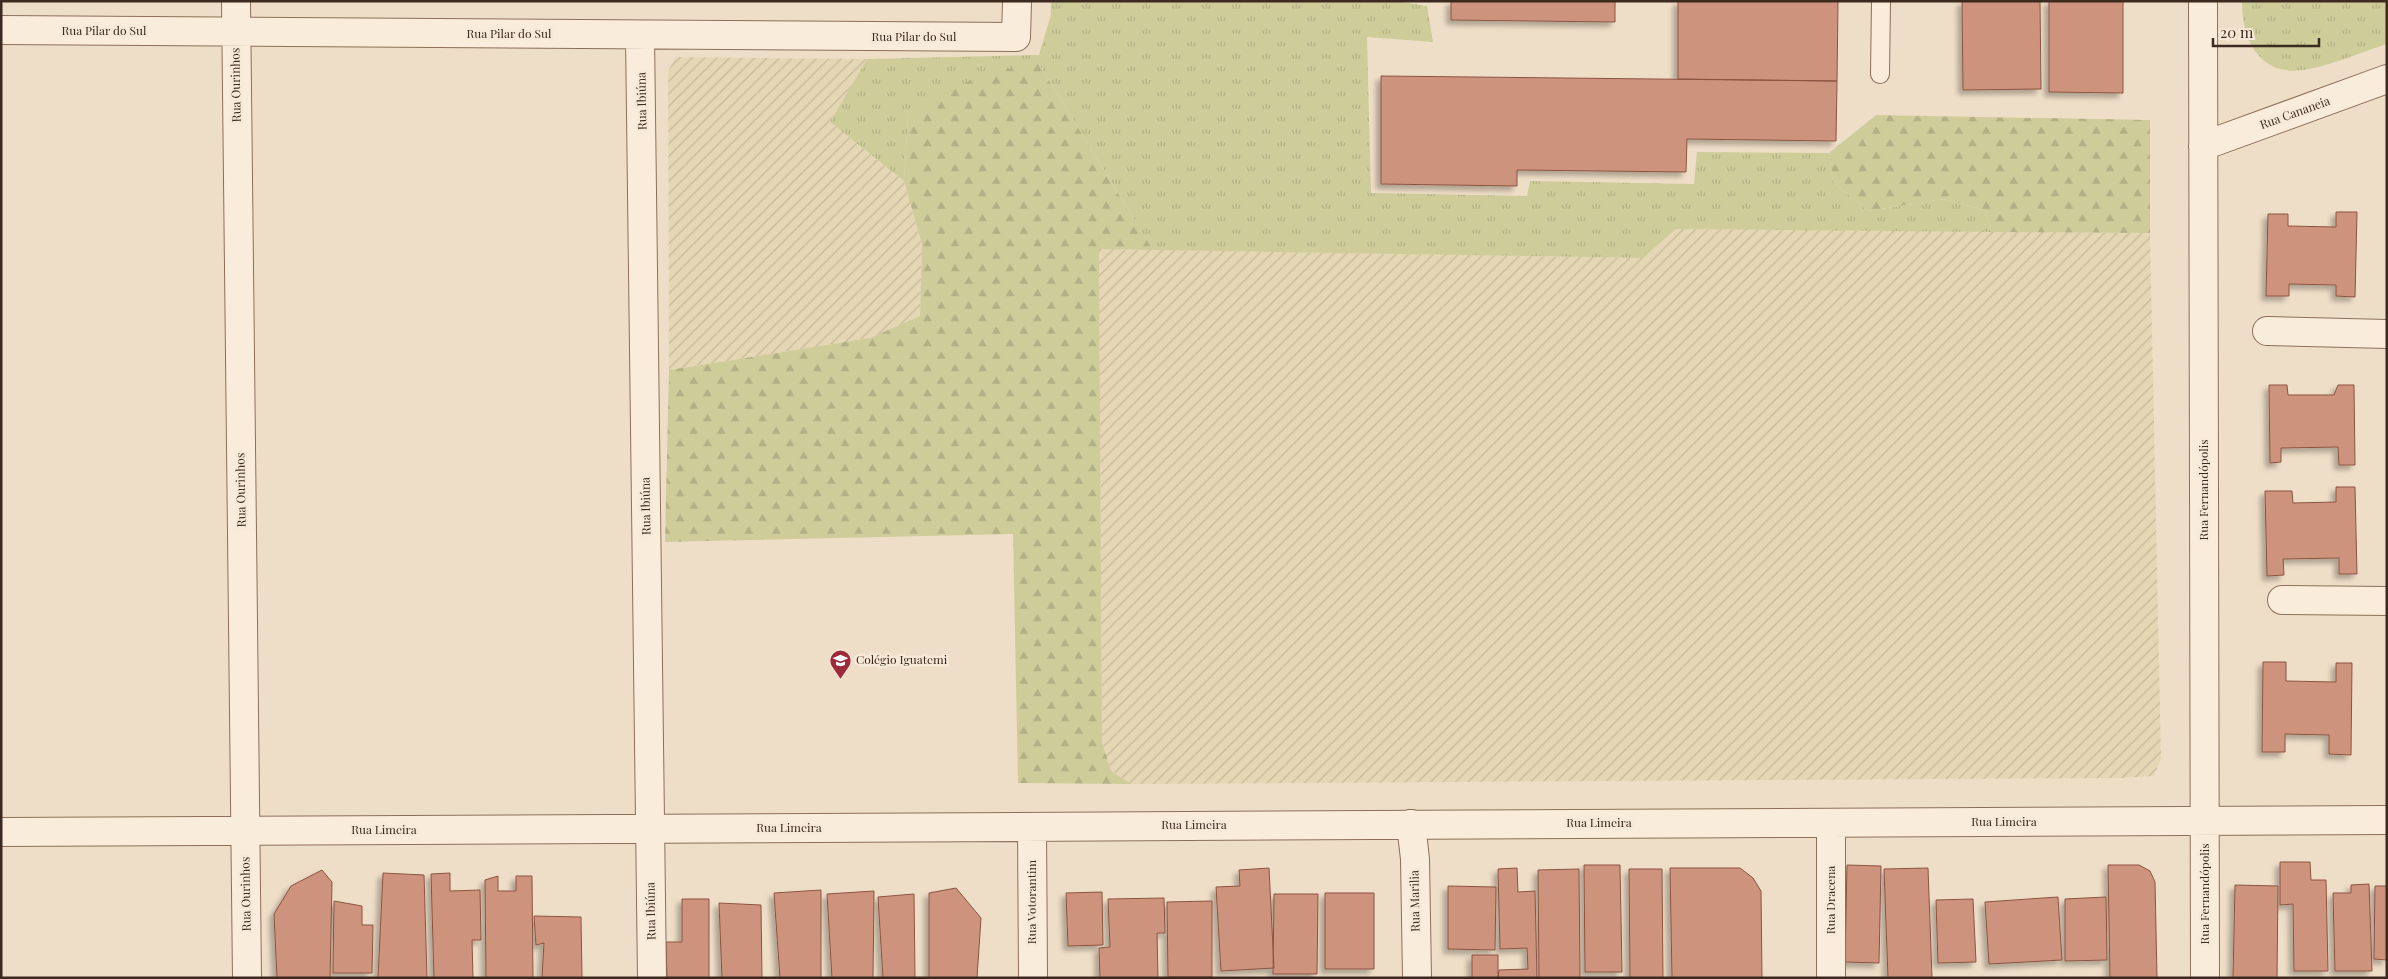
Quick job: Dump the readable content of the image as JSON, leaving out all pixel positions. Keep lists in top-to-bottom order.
{
  "streets": {
    "street": [
      "Rua Pilar do Sul",
      "Rua Ourinhos",
      "Rua Ibiúna",
      "Rua Cananeia",
      "Rua Fernandópolis",
      "Rua Limeira",
      "Rua Dracena",
      "Rua Marilia",
      "Rua Votorantim"
    ]
  },
  "crossings": [
    ["Rua Pilar do Sul", "Rua Ourinhos"],
    ["Rua Pilar do Sul", "Rua Ibiúna"],
    ["Rua Ourinhos", "Rua Limeira"],
    ["Rua Ibiúna", "Rua Limeira"],
    ["Rua Cananeia", "Rua Fernandópolis"],
    ["Rua Fernandópolis", "Rua Limeira"],
    ["Rua Limeira", "Rua Dracena"],
    ["Rua Limeira", "Rua Marilia"],
    ["Rua Limeira", "Rua Votorantim"]
  ],
  "places": {
    "school or university": ["Colégio Iguatemi"]
  },
  "scale_bar": "20 m"
}
